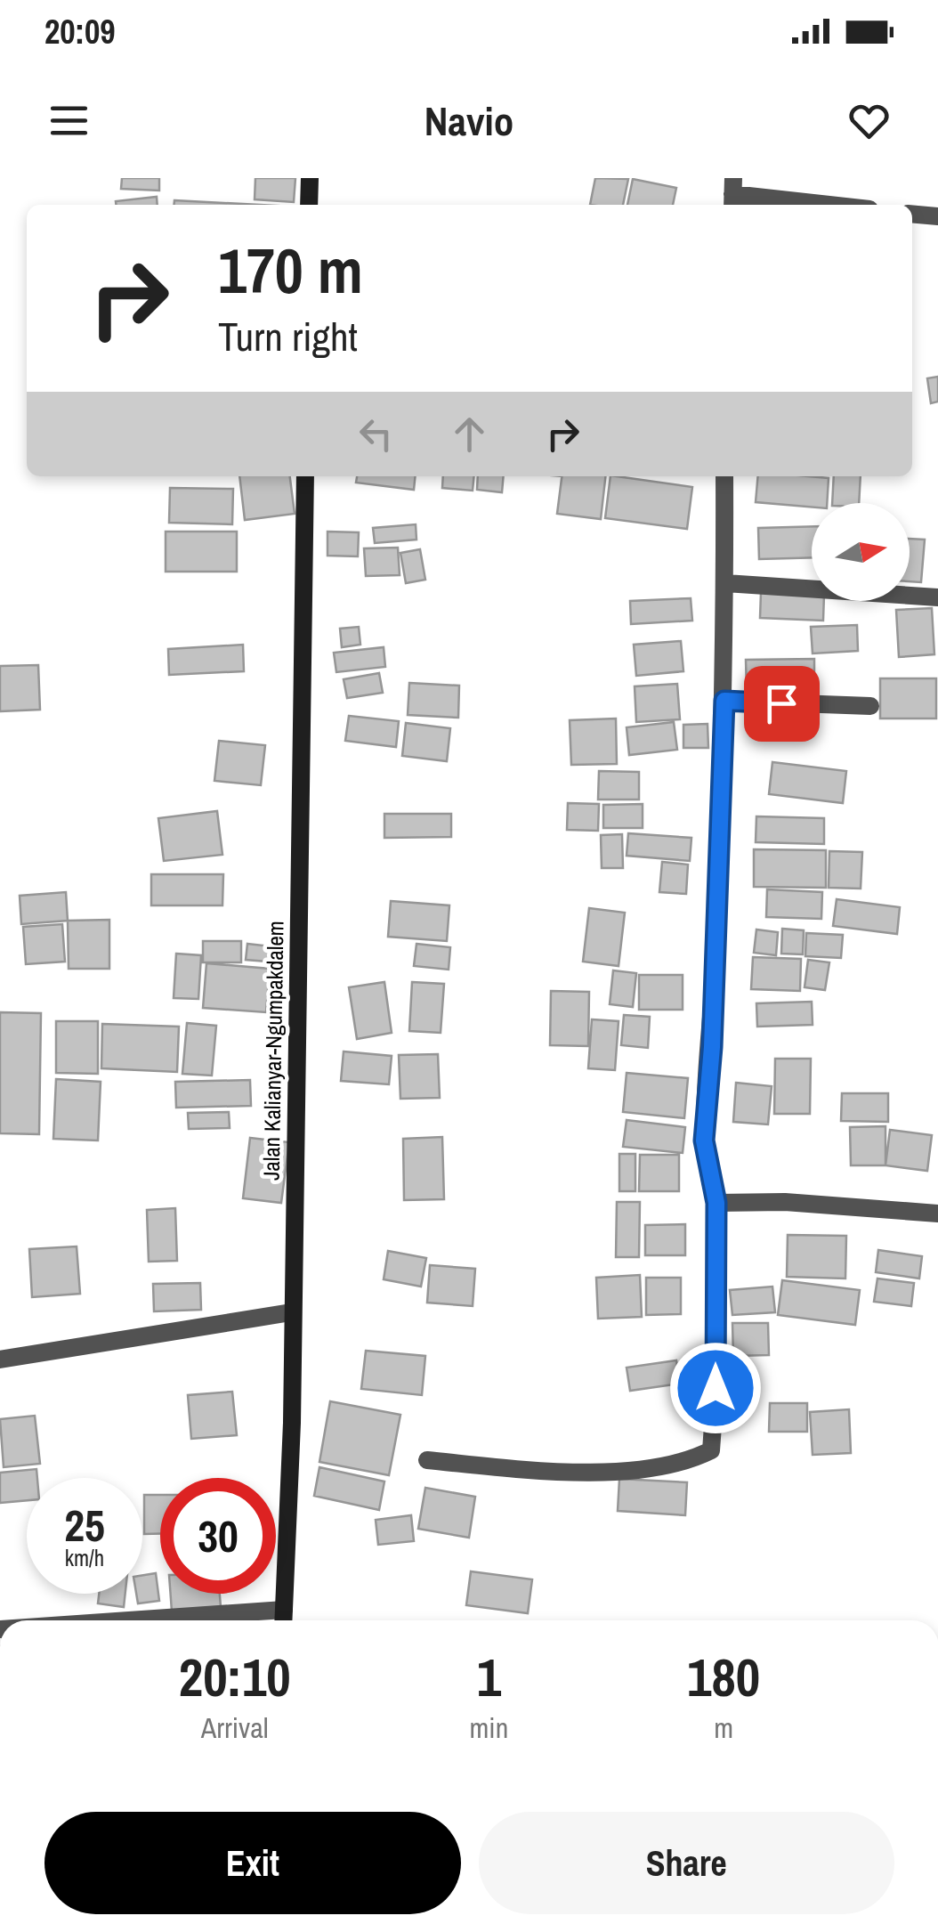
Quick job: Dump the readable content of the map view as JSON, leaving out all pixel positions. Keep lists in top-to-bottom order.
{
  "streets": {
    "street": ["Jalan Kalianyar-Ngumpakdalem"]
  },
  "north": "right",
  "page": {
    "status": "20:09",
    "header": "Navio",
    "turn": ["170 m", "Turn right"],
    "speed": "25 km/h",
    "limit": "30",
    "eta": [
      "20:10",
      "Arrival",
      "1",
      "min",
      "180",
      "m"
    ],
    "buttons": ["Exit", "Share"]
  }
}
